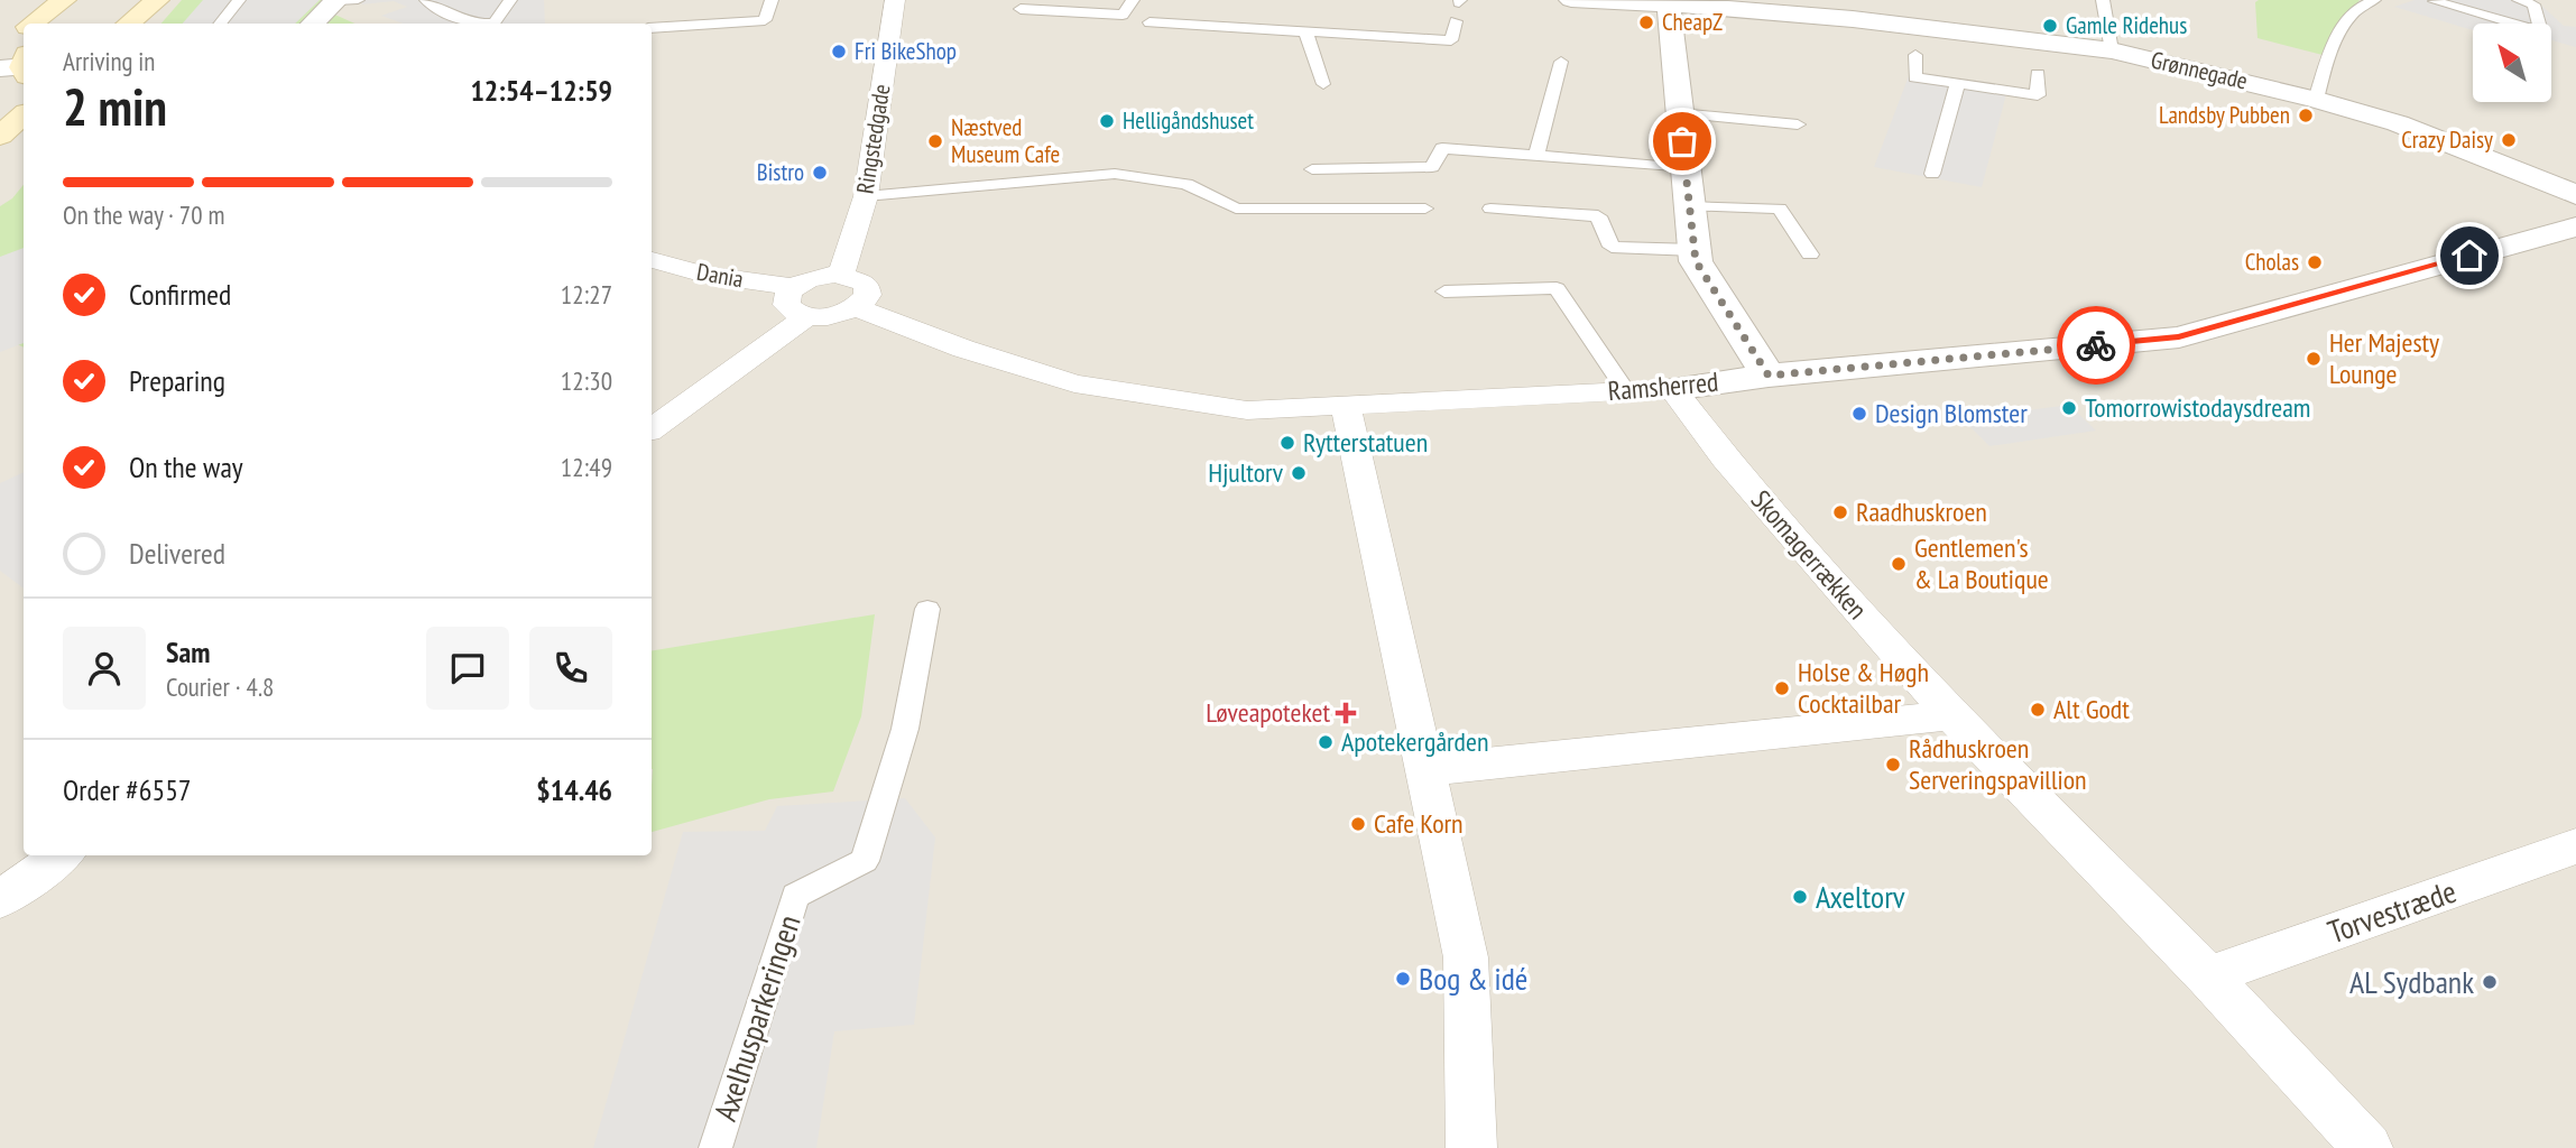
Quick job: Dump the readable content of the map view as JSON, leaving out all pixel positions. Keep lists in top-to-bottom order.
{
  "streets": {
    "street": [
      "Grønnegade",
      "Ringstedgade",
      "Dania",
      "Ramsherred",
      "Skomagerrækken",
      "Torvestræde"
    ],
    "lane": ["Axelhusparkeringen"]
  },
  "crossings": [
    ["Ramsherred", "Skomagerrækken"]
  ],
  "places": {
    "other": [
      "CheapZ",
      "Gamle Ridehus",
      "Fri BikeShop",
      "Landsby Pubben",
      "Helligåndshuset",
      "Crazy Daisy",
      "Næstved Museum Cafe",
      "Bistro",
      "Cholas",
      "Her Majesty Lounge",
      "Tomorrowistodaysdream",
      "Design Blomster",
      "Rytterstatuen",
      "Hjultorv",
      "Raadhuskroen",
      "Gentlemen's & La Boutique",
      "Holse & Høgh Cocktailbar",
      "Alt Godt",
      "Apotekergården",
      "Rådhuskroen Serveringspavillion",
      "Cafe Korn",
      "Axeltorv",
      "Bog & idé",
      "AL Sydbank"
    ],
    "health": ["Løveapoteket"]
  },
  "north": "top left",
  "page": {
    "heading": ["2 min", "Arriving in", "12:54–12:59"],
    "panel": [
      "Sam",
      "Courier · 4.8",
      "Order #6557",
      "$14.46"
    ],
    "bar": "On the way · 70 m",
    "list": [
      ["Confirmed", "12:27"],
      ["Preparing", "12:30"],
      ["On the way", "12:49"],
      "Delivered"
    ]
  }
}
